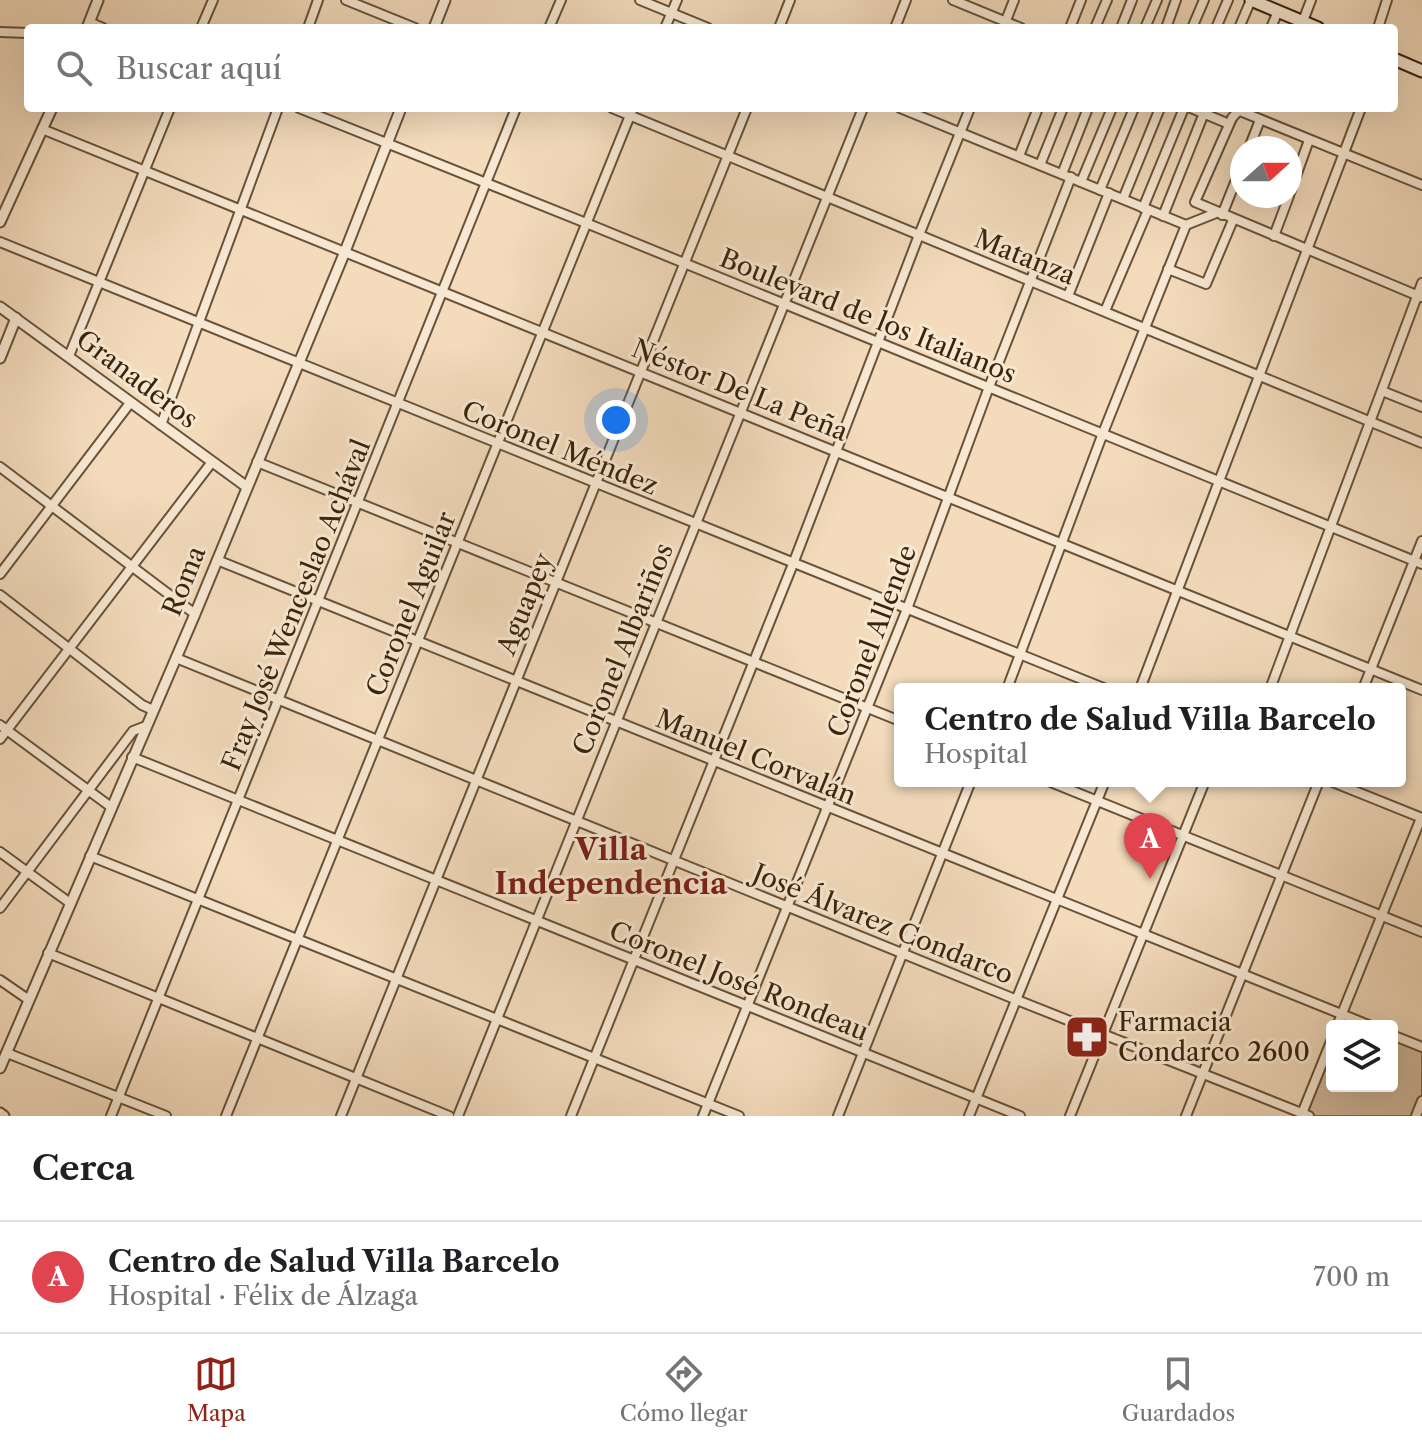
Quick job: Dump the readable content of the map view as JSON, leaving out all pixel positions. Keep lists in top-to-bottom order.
{
  "streets": {
    "street": [
      "Matanza",
      "Boulevard de los Italianos",
      "Granaderos",
      "Néstor De La Peña",
      "Coronel Méndez",
      "Roma",
      "Coronel Aguilar",
      "Aguapey",
      "Fray José Wenceslao Achával",
      "Coronel Allende",
      "Coronel Albariños",
      "Manuel Corvalán",
      "José Álvarez Condarco",
      "Coronel José Rondeau"
    ]
  },
  "crossings": [
    ["Matanza", "Coronel Aguilar"],
    ["Matanza", "Aguapey"],
    ["Matanza", "Coronel Allende"],
    ["Matanza", "Coronel Albariños"],
    ["Boulevard de los Italianos", "Roma"],
    ["Boulevard de los Italianos", "Coronel Aguilar"],
    ["Boulevard de los Italianos", "Aguapey"],
    ["Boulevard de los Italianos", "Fray José Wenceslao Achával"],
    ["Boulevard de los Italianos", "Coronel Allende"],
    ["Boulevard de los Italianos", "Coronel Albariños"],
    ["Granaderos", "Roma"],
    ["Néstor De La Peña", "Roma"],
    ["Néstor De La Peña", "Coronel Aguilar"],
    ["Néstor De La Peña", "Aguapey"],
    ["Néstor De La Peña", "Fray José Wenceslao Achával"],
    ["Néstor De La Peña", "Coronel Allende"],
    ["Néstor De La Peña", "Coronel Albariños"],
    ["Coronel Méndez", "Roma"],
    ["Coronel Méndez", "Coronel Aguilar"],
    ["Coronel Méndez", "Aguapey"],
    ["Coronel Méndez", "Fray José Wenceslao Achával"],
    ["Coronel Méndez", "Coronel Allende"],
    ["Coronel Méndez", "Coronel Albariños"],
    ["Roma", "Manuel Corvalán"],
    ["Roma", "José Álvarez Condarco"],
    ["Roma", "Coronel José Rondeau"],
    ["Coronel Aguilar", "Manuel Corvalán"],
    ["Coronel Aguilar", "José Álvarez Condarco"],
    ["Coronel Aguilar", "Coronel José Rondeau"],
    ["Aguapey", "Manuel Corvalán"],
    ["Aguapey", "José Álvarez Condarco"],
    ["Aguapey", "Coronel José Rondeau"],
    ["Fray José Wenceslao Achával", "Manuel Corvalán"],
    ["Fray José Wenceslao Achával", "José Álvarez Condarco"],
    ["Fray José Wenceslao Achával", "Coronel José Rondeau"],
    ["Coronel Allende", "Manuel Corvalán"],
    ["Coronel Allende", "José Álvarez Condarco"],
    ["Coronel Allende", "Coronel José Rondeau"],
    ["Coronel Albariños", "Manuel Corvalán"],
    ["Coronel Albariños", "José Álvarez Condarco"],
    ["Coronel Albariños", "Coronel José Rondeau"]
  ],
  "districts": ["Villa Independencia"],
  "places": {
    "pharmacy": ["Farmacia Condarco 2600"]
  },
  "north": "right",
  "page": {
    "search": "Buscar aquí",
    "popup": ["Centro de Salud Villa Barcelo", "Hospital"],
    "pins": "A",
    "heading": "Cerca",
    "list": [
      {
        "mark": "A",
        "name": "Centro de Salud Villa Barcelo",
        "note": "Hospital · Félix de Álzaga",
        "value": "700 m"
      }
    ],
    "nav": ["Mapa", "Cómo llegar", "Guardados"]
  }
}
